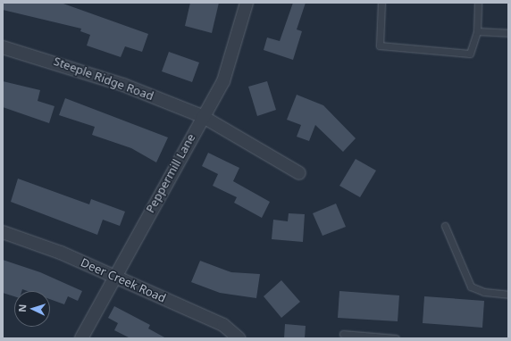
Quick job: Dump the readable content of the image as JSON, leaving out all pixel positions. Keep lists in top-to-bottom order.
{
  "streets": {
    "street": ["Steeple Ridge Road", "Peppermill Lane", "Deer Creek Road"]
  },
  "crossings": [
    ["Steeple Ridge Road", "Peppermill Lane"],
    ["Peppermill Lane", "Deer Creek Road"]
  ],
  "north": "left"
}
